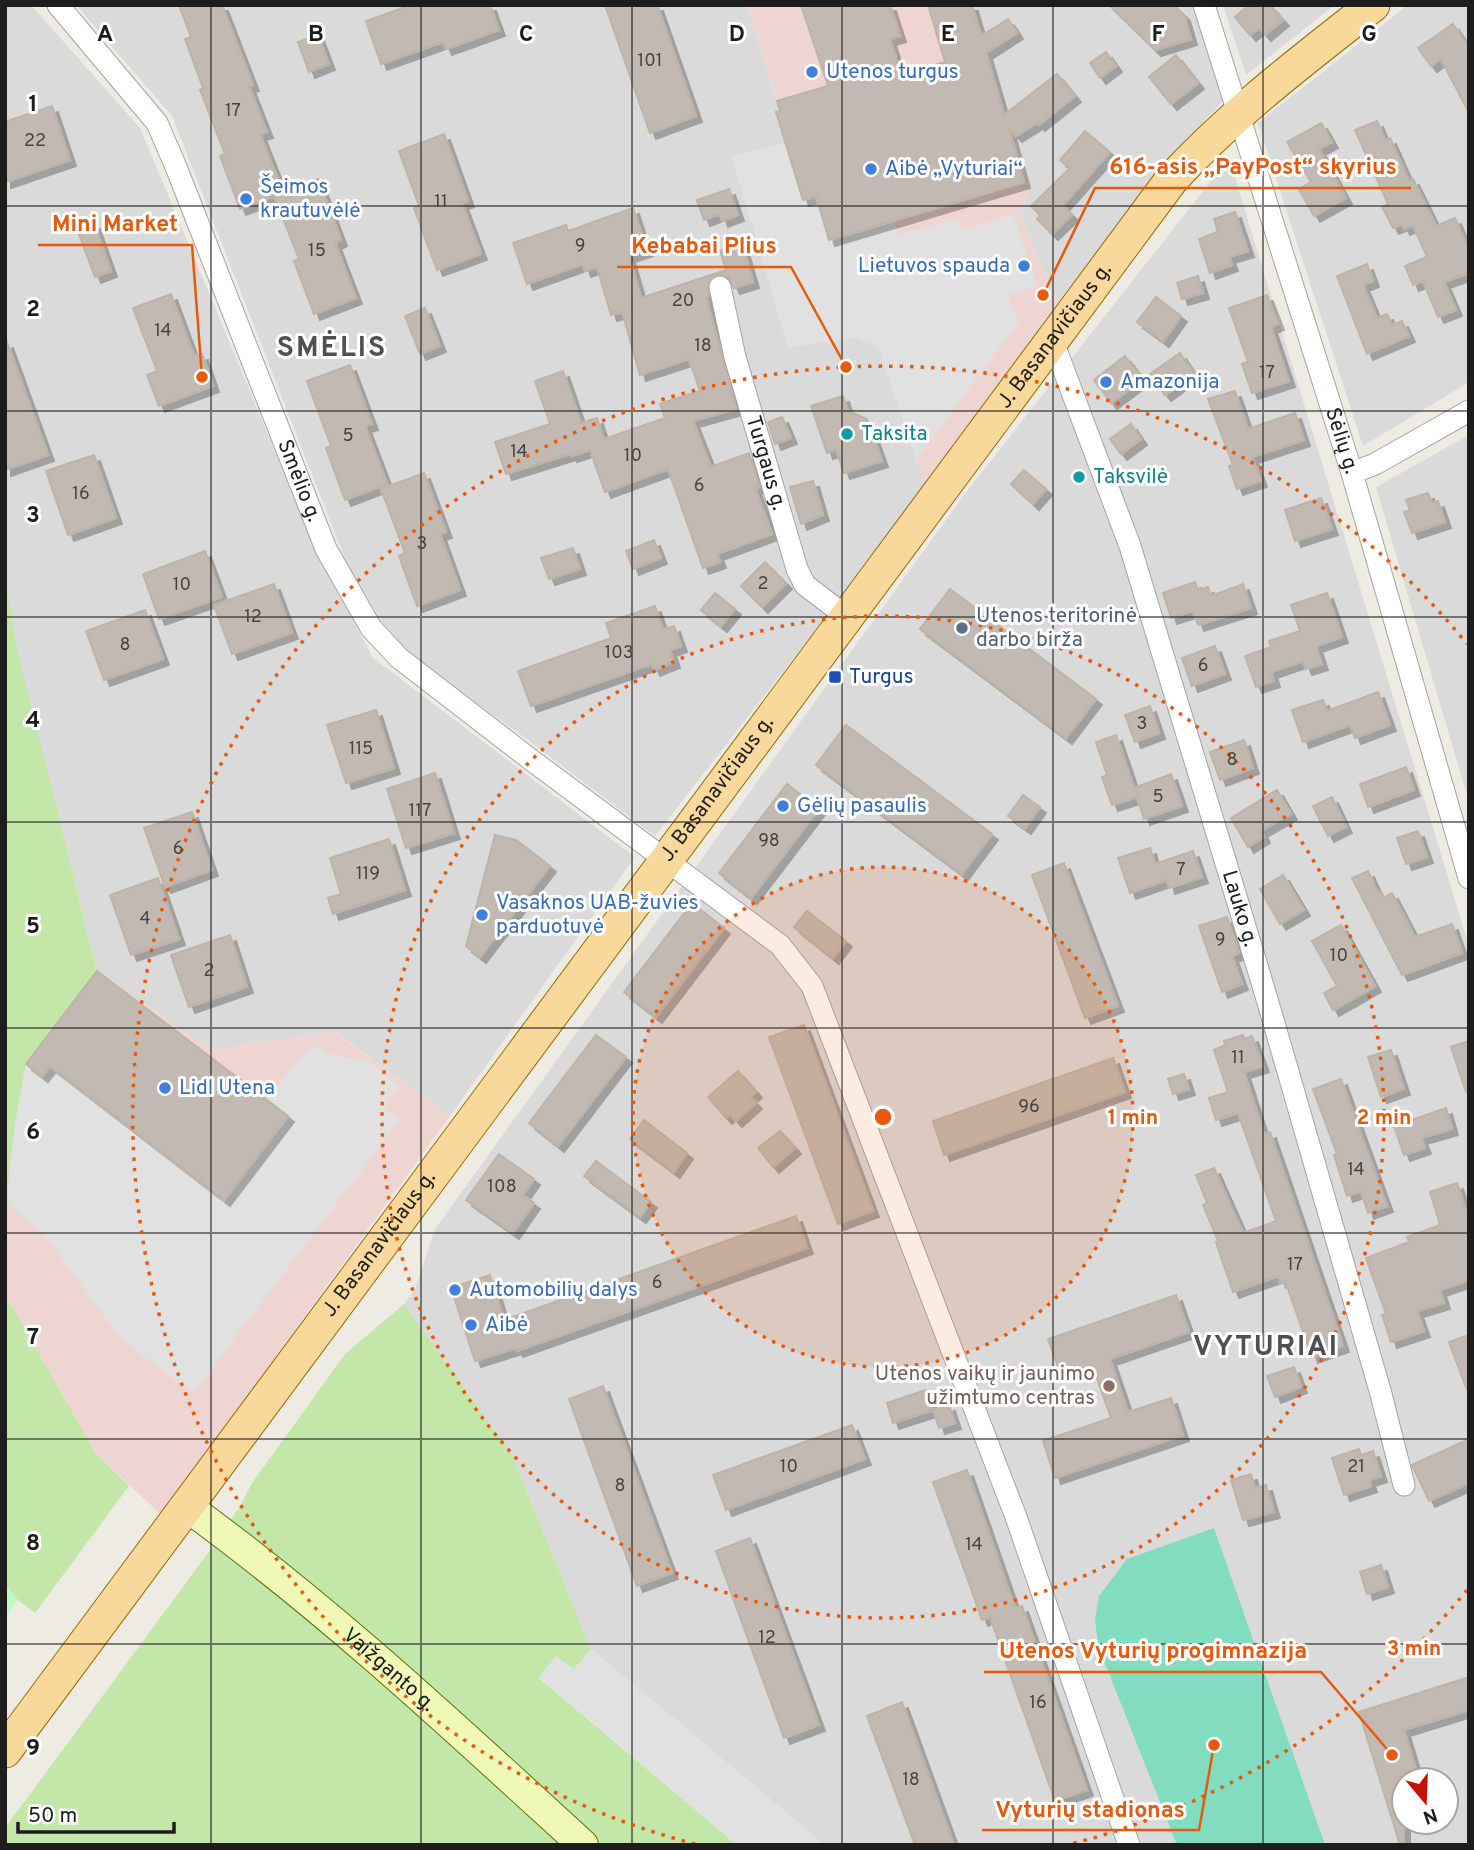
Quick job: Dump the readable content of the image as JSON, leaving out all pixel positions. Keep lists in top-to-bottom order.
{
  "streets": {
    "main road": ["J. Basanavičiaus g.", "Vaižganto g."],
    "street": [
      "Sėlių g.",
      "Turgaus g.",
      "Smėlio g.",
      "Lauko g."
    ]
  },
  "crossings": [
    ["J. Basanavičiaus g.", "Sėlių g."],
    ["J. Basanavičiaus g.", "Turgaus g."],
    ["J. Basanavičiaus g.", "Smėlio g."],
    ["J. Basanavičiaus g.", "Lauko g."],
    ["J. Basanavičiaus g.", "Vaižganto g."]
  ],
  "districts": ["SMĖLIS", "VYTURIAI"],
  "places": {
    "other": [
      "Utenos turgus",
      "Aibė „Vyturiai“",
      "Šeimos krautuvėlė",
      "Lietuvos spauda",
      "616-asis „PayPost“ skyrius",
      "Kebabai Plius",
      "Mini Market",
      "Amazonija",
      "Taksita",
      "Taksvilė",
      "Utenos teritorinė darbo birža",
      "Gėlių pasaulis",
      "Vasaknos UAB-žuvies parduotuvė",
      "Lidl Utena",
      "Automobilių dalys",
      "Aibė",
      "Utenos vaikų ir jaunimo užimtumo centras",
      "Vyturių stadionas",
      "Utenos Vyturių progimnazija"
    ],
    "transit": ["Turgus"]
  },
  "house_numbers": [
    "101",
    "17",
    "22",
    "11",
    "9",
    "15",
    "20",
    "14",
    "18",
    "17",
    "5",
    "14",
    "10",
    "6",
    "16",
    "3",
    "2",
    "10",
    "12",
    "8",
    "103",
    "6",
    "3",
    "115",
    "8",
    "5",
    "117",
    "98",
    "6",
    "7",
    "119",
    "4",
    "9",
    "10",
    "2",
    "11",
    "96",
    "14",
    "108",
    "17",
    "6",
    "10",
    "21",
    "8",
    "14",
    "12",
    "16",
    "18"
  ],
  "scale_bar": "50 m",
  "north": "bottom",
  "grid": {
    "columns": [
      "A",
      "B",
      "C",
      "D",
      "E",
      "F",
      "G"
    ],
    "rows": [
      "1",
      "2",
      "3",
      "4",
      "5",
      "6",
      "7",
      "8",
      "9"
    ]
  },
  "rings": ["1 min", "2 min", "3 min"]
}
